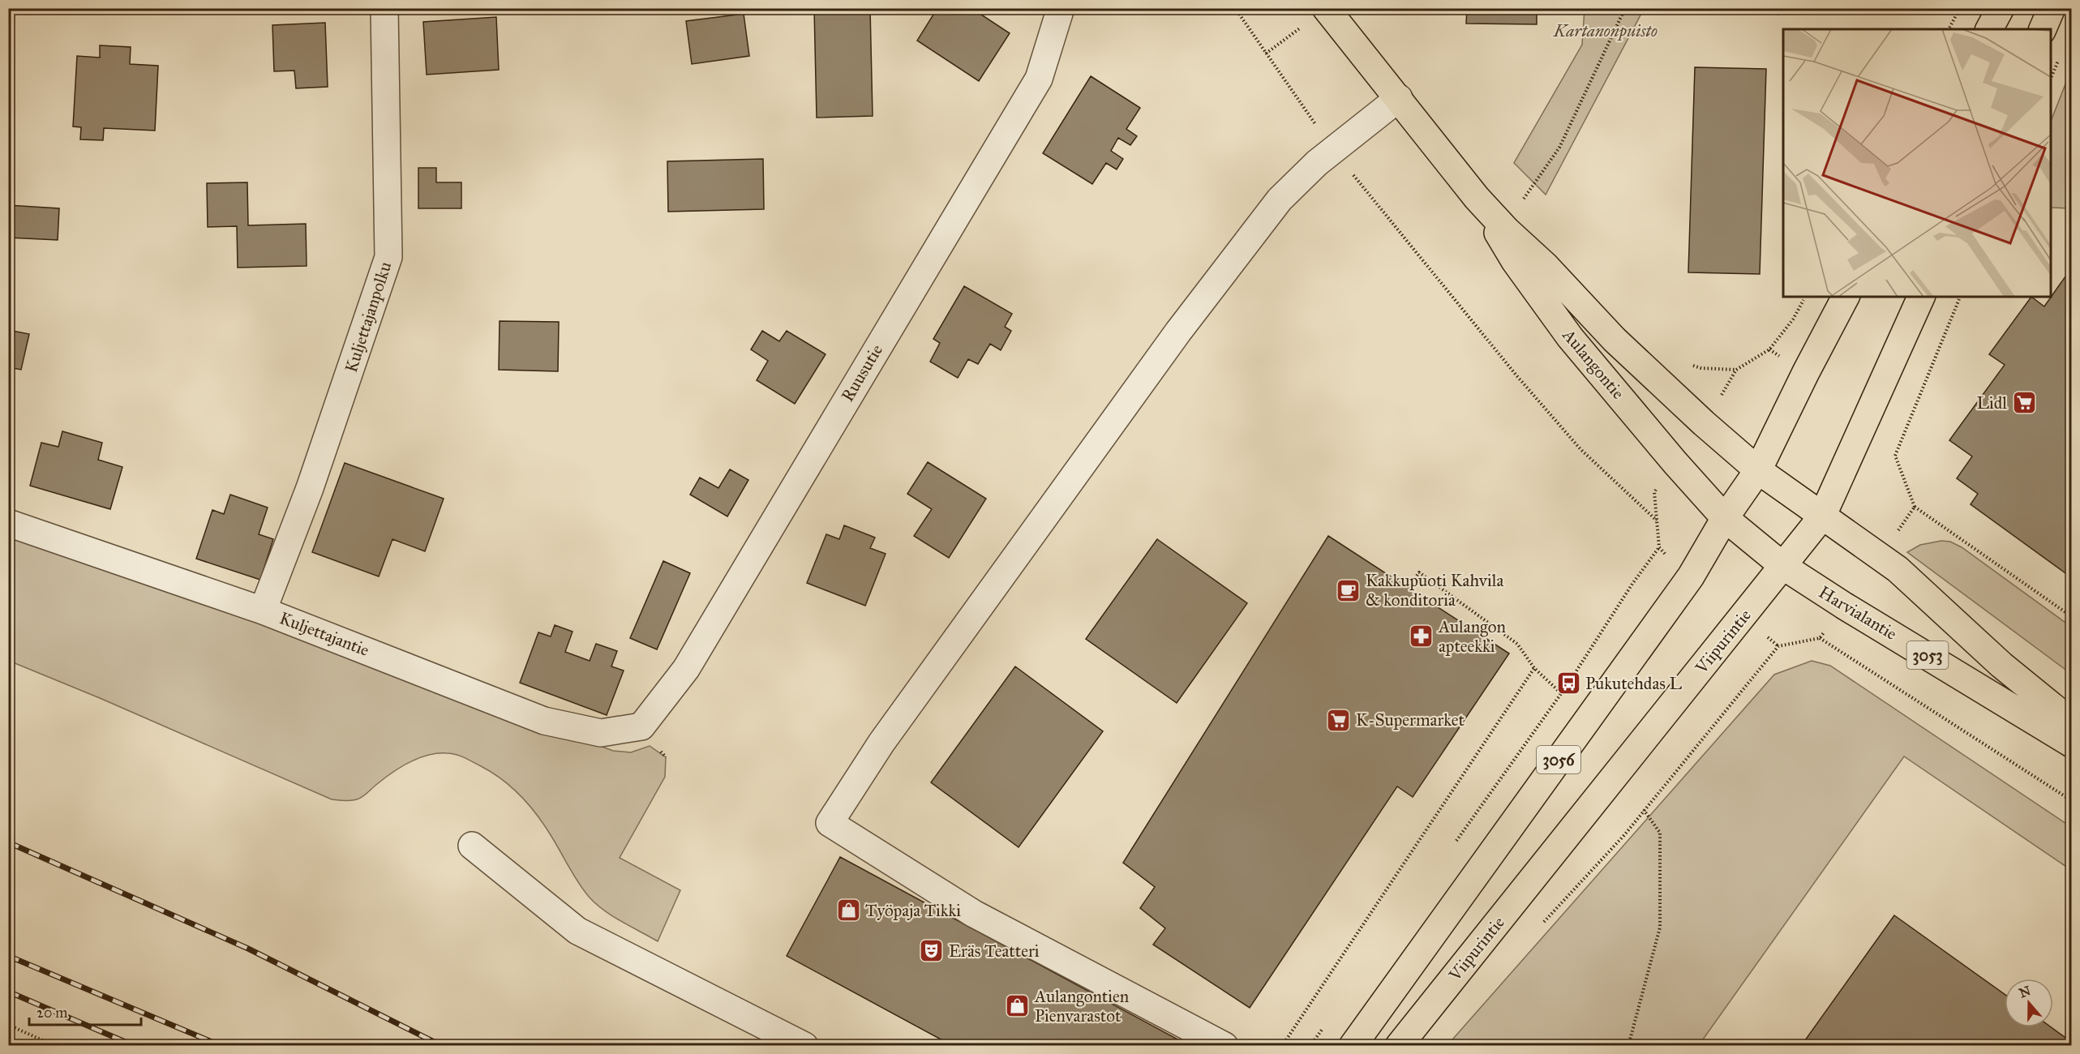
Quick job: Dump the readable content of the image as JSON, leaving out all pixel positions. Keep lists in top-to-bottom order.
{
  "streets": {
    "main road": [
      "Aulangontie",
      "Harvialantie",
      "Viipurintie",
      "3053",
      "3056"
    ],
    "street": ["Kuljettajanpolku", "Ruusutie", "Kuljettajantie"]
  },
  "crossings": [
    ["Kuljettajanpolku", "Kuljettajantie"],
    ["Aulangontie", "Harvialantie"],
    ["Aulangontie", "3056"],
    ["Ruusutie", "Kuljettajantie"],
    ["Harvialantie", "Viipurintie"],
    ["Harvialantie", "3056"],
    ["Viipurintie", "3053"]
  ],
  "parks": ["Kartanonpuisto"],
  "places": {
    "supermarket": ["Lidl", "K-Supermarket"],
    "cafe": ["Kakkupuoti Kahvila & konditoria"],
    "pharmacy": ["Aulangon apteekki"],
    "bus stop": ["Pukutehdas L"],
    "shop": ["Työpaja Tikki", "Aulangontien Pienvarastot"],
    "theatre": ["Eräs Teatteri"]
  },
  "scale_bar": "20 m",
  "north": "top"
}
